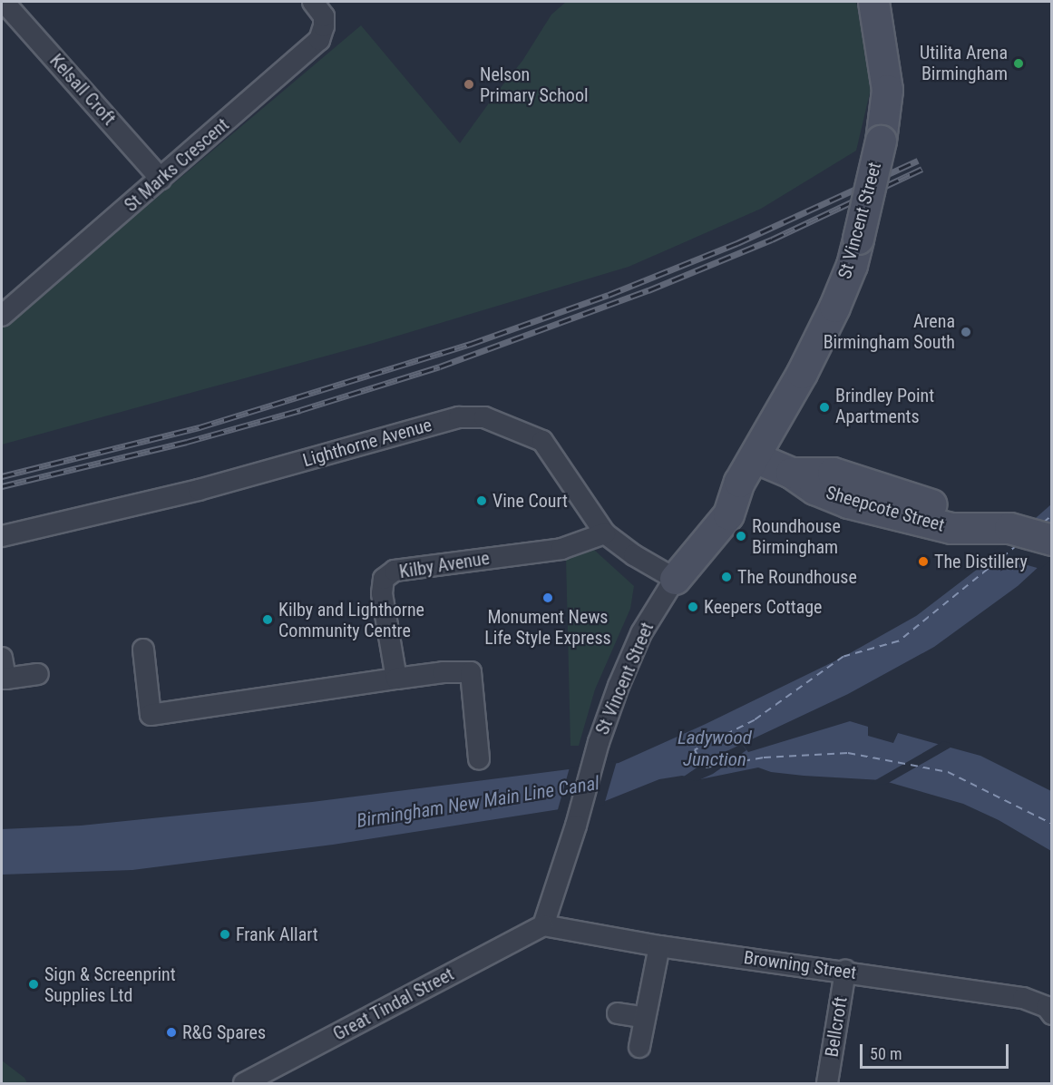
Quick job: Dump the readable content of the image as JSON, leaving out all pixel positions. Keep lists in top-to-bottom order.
{
  "streets": {
    "street": [
      "Kelsall Croft",
      "St Marks Crescent",
      "St Vincent Street",
      "Lighthorne Avenue",
      "Sheepcote Street",
      "Kilby Avenue",
      "Browning Street",
      "Great Tindal Street",
      "Bellcroft"
    ]
  },
  "crossings": [
    ["Kelsall Croft", "St Marks Crescent"],
    ["St Vincent Street", "Lighthorne Avenue"],
    ["St Vincent Street", "Sheepcote Street"],
    ["St Vincent Street", "Browning Street"],
    ["St Vincent Street", "Great Tindal Street"],
    ["Lighthorne Avenue", "Kilby Avenue"],
    ["Browning Street", "Great Tindal Street"],
    ["Browning Street", "Bellcroft"]
  ],
  "water": ["Ladywood Junction", "Birmingham New Main Line Canal"],
  "places": [
    "Utilita Arena Birmingham",
    "Nelson Primary School",
    "Arena Birmingham South",
    "Brindley Point Apartments",
    "Vine Court",
    "Roundhouse Birmingham",
    "The Distillery",
    "The Roundhouse",
    "Monument News Life Style Express",
    "Keepers Cottage",
    "Kilby and Lighthorne Community Centre",
    "Frank Allart",
    "Sign & Screenprint Supplies Ltd",
    "R&G Spares"
  ],
  "scale_bar": "50 m"
}
